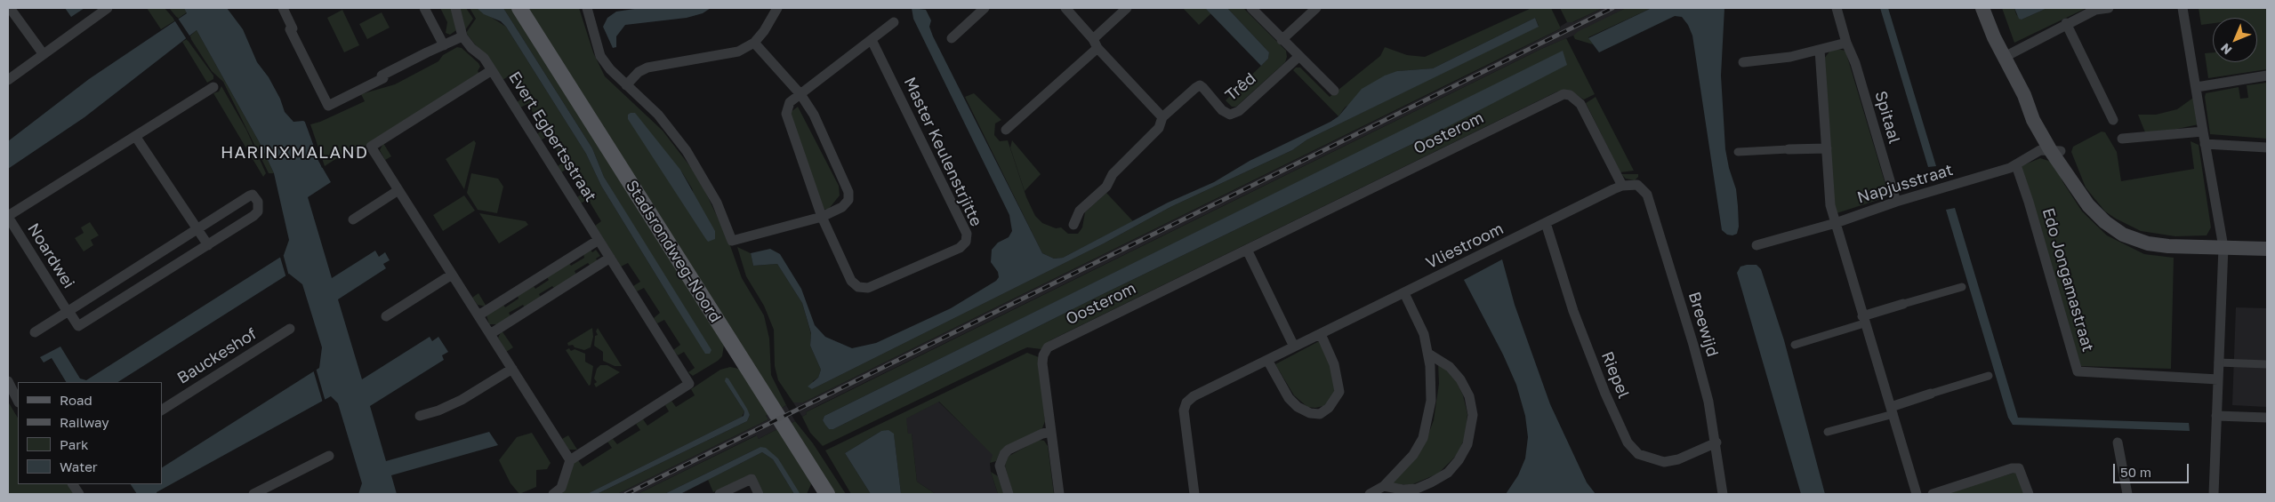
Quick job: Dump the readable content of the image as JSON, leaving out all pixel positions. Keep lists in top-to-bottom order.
{
  "streets": {
    "main road": ["Stadsrondweg-Noord"],
    "street": [
      "Trêd",
      "Spitaal",
      "Oosterom",
      "Evert Egbertsstraat",
      "Master Keulenstrjitte",
      "Napjusstraat",
      "Vliestroom",
      "Noardwei",
      "Edo Jongamastraat",
      "Breewijd",
      "Bauckeshof",
      "Riepel"
    ]
  },
  "crossings": [
    ["Spitaal", "Napjusstraat"],
    ["Oosterom", "Vliestroom"],
    ["Oosterom", "Breewijd"],
    ["Napjusstraat", "Edo Jongamastraat"],
    ["Vliestroom", "Breewijd"],
    ["Vliestroom", "Riepel"],
    ["Breewijd", "Riepel"]
  ],
  "districts": ["HARINXMALAND"],
  "legend": [
    "Road",
    "Railway",
    "Park",
    "Water"
  ],
  "scale_bar": "50 m",
  "north": "bottom left"
}
